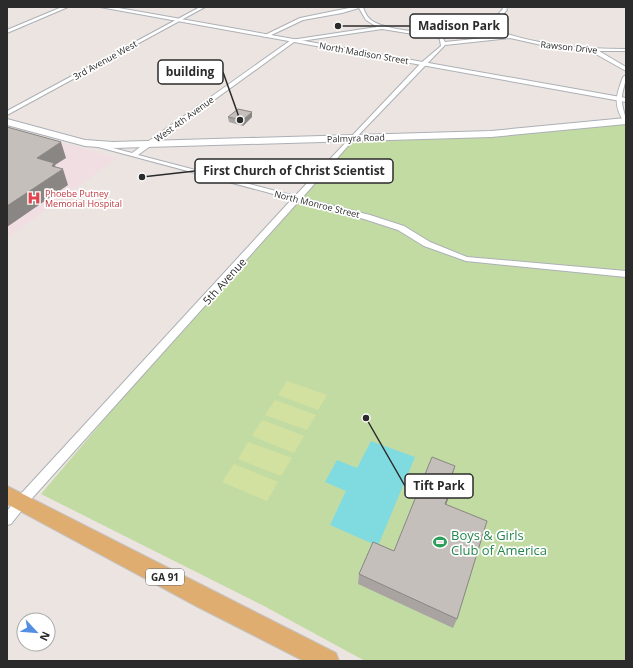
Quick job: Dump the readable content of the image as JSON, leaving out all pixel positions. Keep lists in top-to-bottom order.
{
  "streets": {
    "main road": [
      "North Madison Street",
      "Palmyra Road",
      "North Monroe Street",
      "GA 91"
    ],
    "street": [
      "Rawson Drive",
      "3rd Avenue West",
      "West 4th Avenue",
      "5th Avenue"
    ]
  },
  "crossings": [
    ["North Madison Street", "3rd Avenue West"],
    ["North Madison Street", "West 4th Avenue"],
    ["North Madison Street", "5th Avenue"],
    ["West 4th Avenue", "Palmyra Road"],
    ["West 4th Avenue", "North Monroe Street"],
    ["Palmyra Road", "North Monroe Street"],
    ["Palmyra Road", "5th Avenue"],
    ["North Monroe Street", "5th Avenue"],
    ["5th Avenue", "GA 91"]
  ],
  "places": {
    "other": [
      "Madison Park",
      "building",
      "First Church of Christ Scientist",
      "Tift Park"
    ],
    "hospital": ["Phoebe Putney Memorial Hospital"],
    "sports": ["Boys & Girls Club of America"]
  },
  "north": "bottom right"
}
